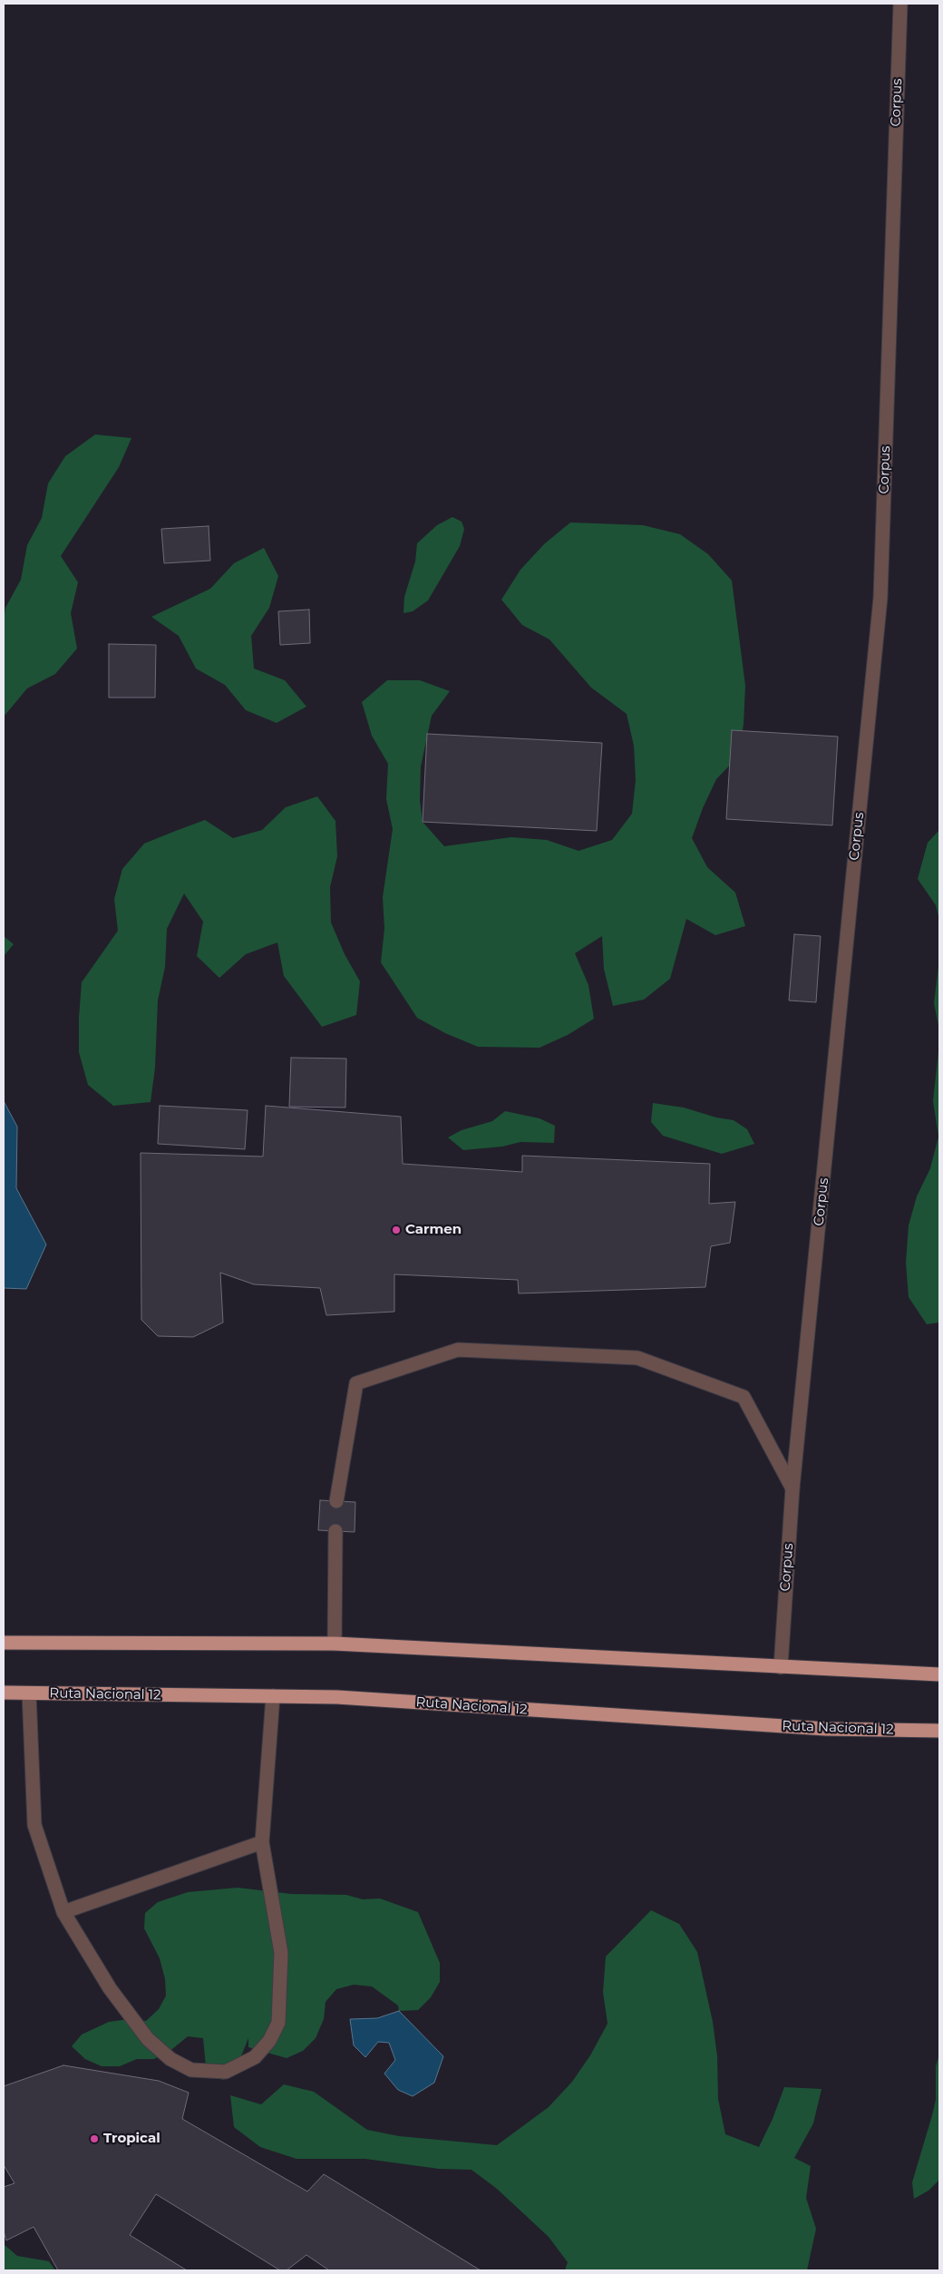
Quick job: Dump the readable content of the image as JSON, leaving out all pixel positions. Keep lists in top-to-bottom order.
{
  "streets": {
    "highway": ["Ruta Nacional 12"],
    "street": ["Corpus"]
  },
  "places": ["Carmen", "Tropical"]
}
